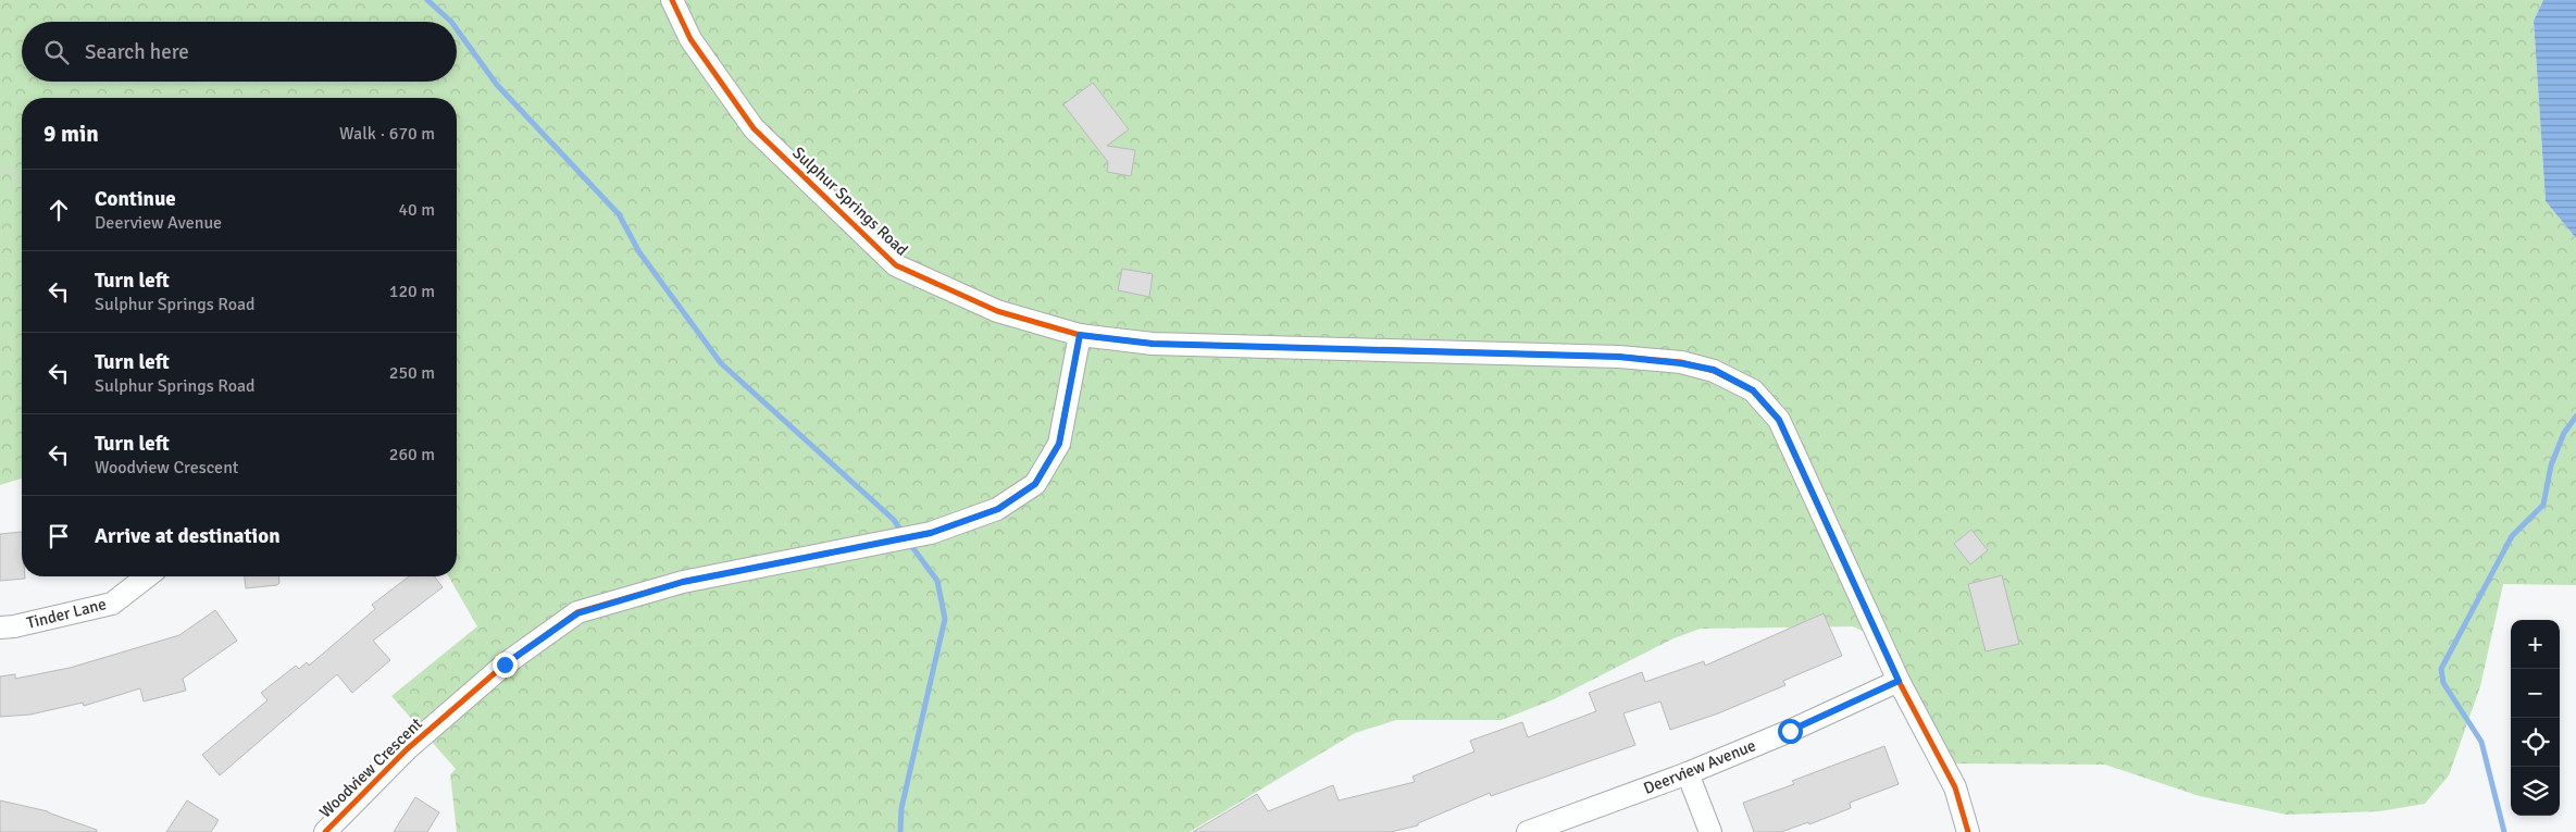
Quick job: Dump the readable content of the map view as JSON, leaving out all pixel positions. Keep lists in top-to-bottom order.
{
  "streets": {
    "street": [
      "Sulphur Springs Road",
      "Tinder Lane",
      "Deerview Avenue",
      "Woodview Crescent"
    ]
  },
  "crossings": [
    ["Sulphur Springs Road", "Deerview Avenue"],
    ["Sulphur Springs Road", "Woodview Crescent"]
  ],
  "page": {
    "search": "Search here",
    "heading": ["9 min", "Walk · 670 m"],
    "list": [
      ["Continue", "Deerview Avenue", "40 m"],
      ["Turn left", "Sulphur Springs Road", "120 m"],
      ["Turn left", "Sulphur Springs Road", "250 m"],
      ["Turn left", "Woodview Crescent", "260 m"],
      "Arrive at destination"
    ],
    "map_buttons": ["+", "−"]
  }
}
